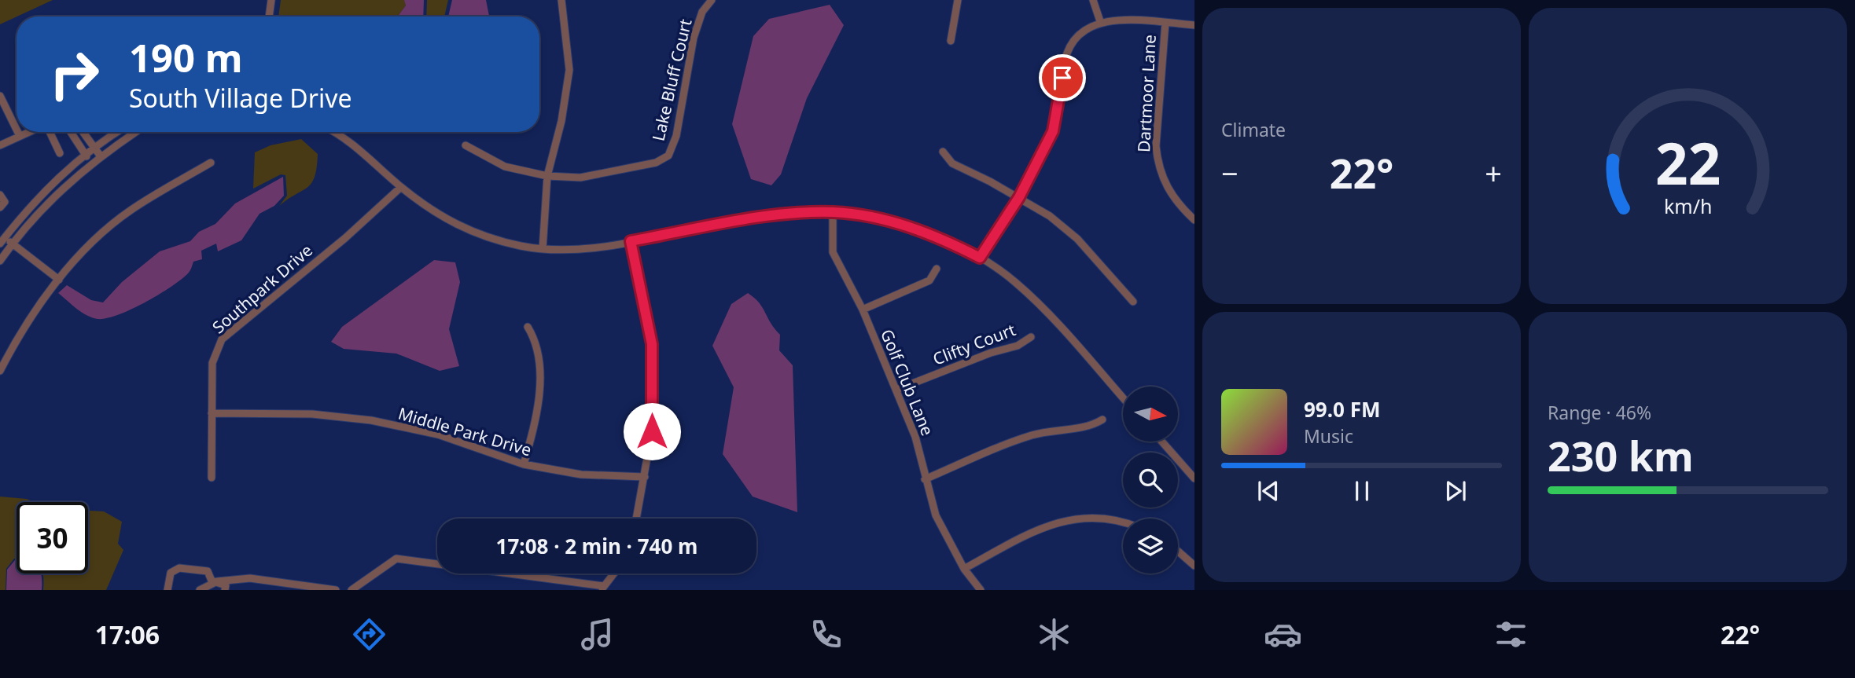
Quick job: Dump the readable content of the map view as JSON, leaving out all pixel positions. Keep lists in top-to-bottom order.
{
  "streets": {
    "street": [
      "Lake Bluff Court",
      "Dartmoor Lane",
      "Southpark Drive",
      "Clifty Court",
      "Golf Club Lane",
      "Middle Park Drive"
    ]
  },
  "crossings": [
    ["Southpark Drive", "Middle Park Drive"],
    ["Clifty Court", "Golf Club Lane"]
  ],
  "north": "right",
  "page": {
    "tile": [
      "Climate",
      ["Range · 46%", "230 km"]
    ],
    "turn": ["190 m", "South Village Drive"],
    "heat": ["−", "22°", "+"],
    "song": ["99.0 FM", "Music"],
    "limit": "30",
    "trip": "17:08 · 2 min · 740 m",
    "tabs": ["17:06", "22°"],
    "gauge": ["22", "km/h"]
  }
}
